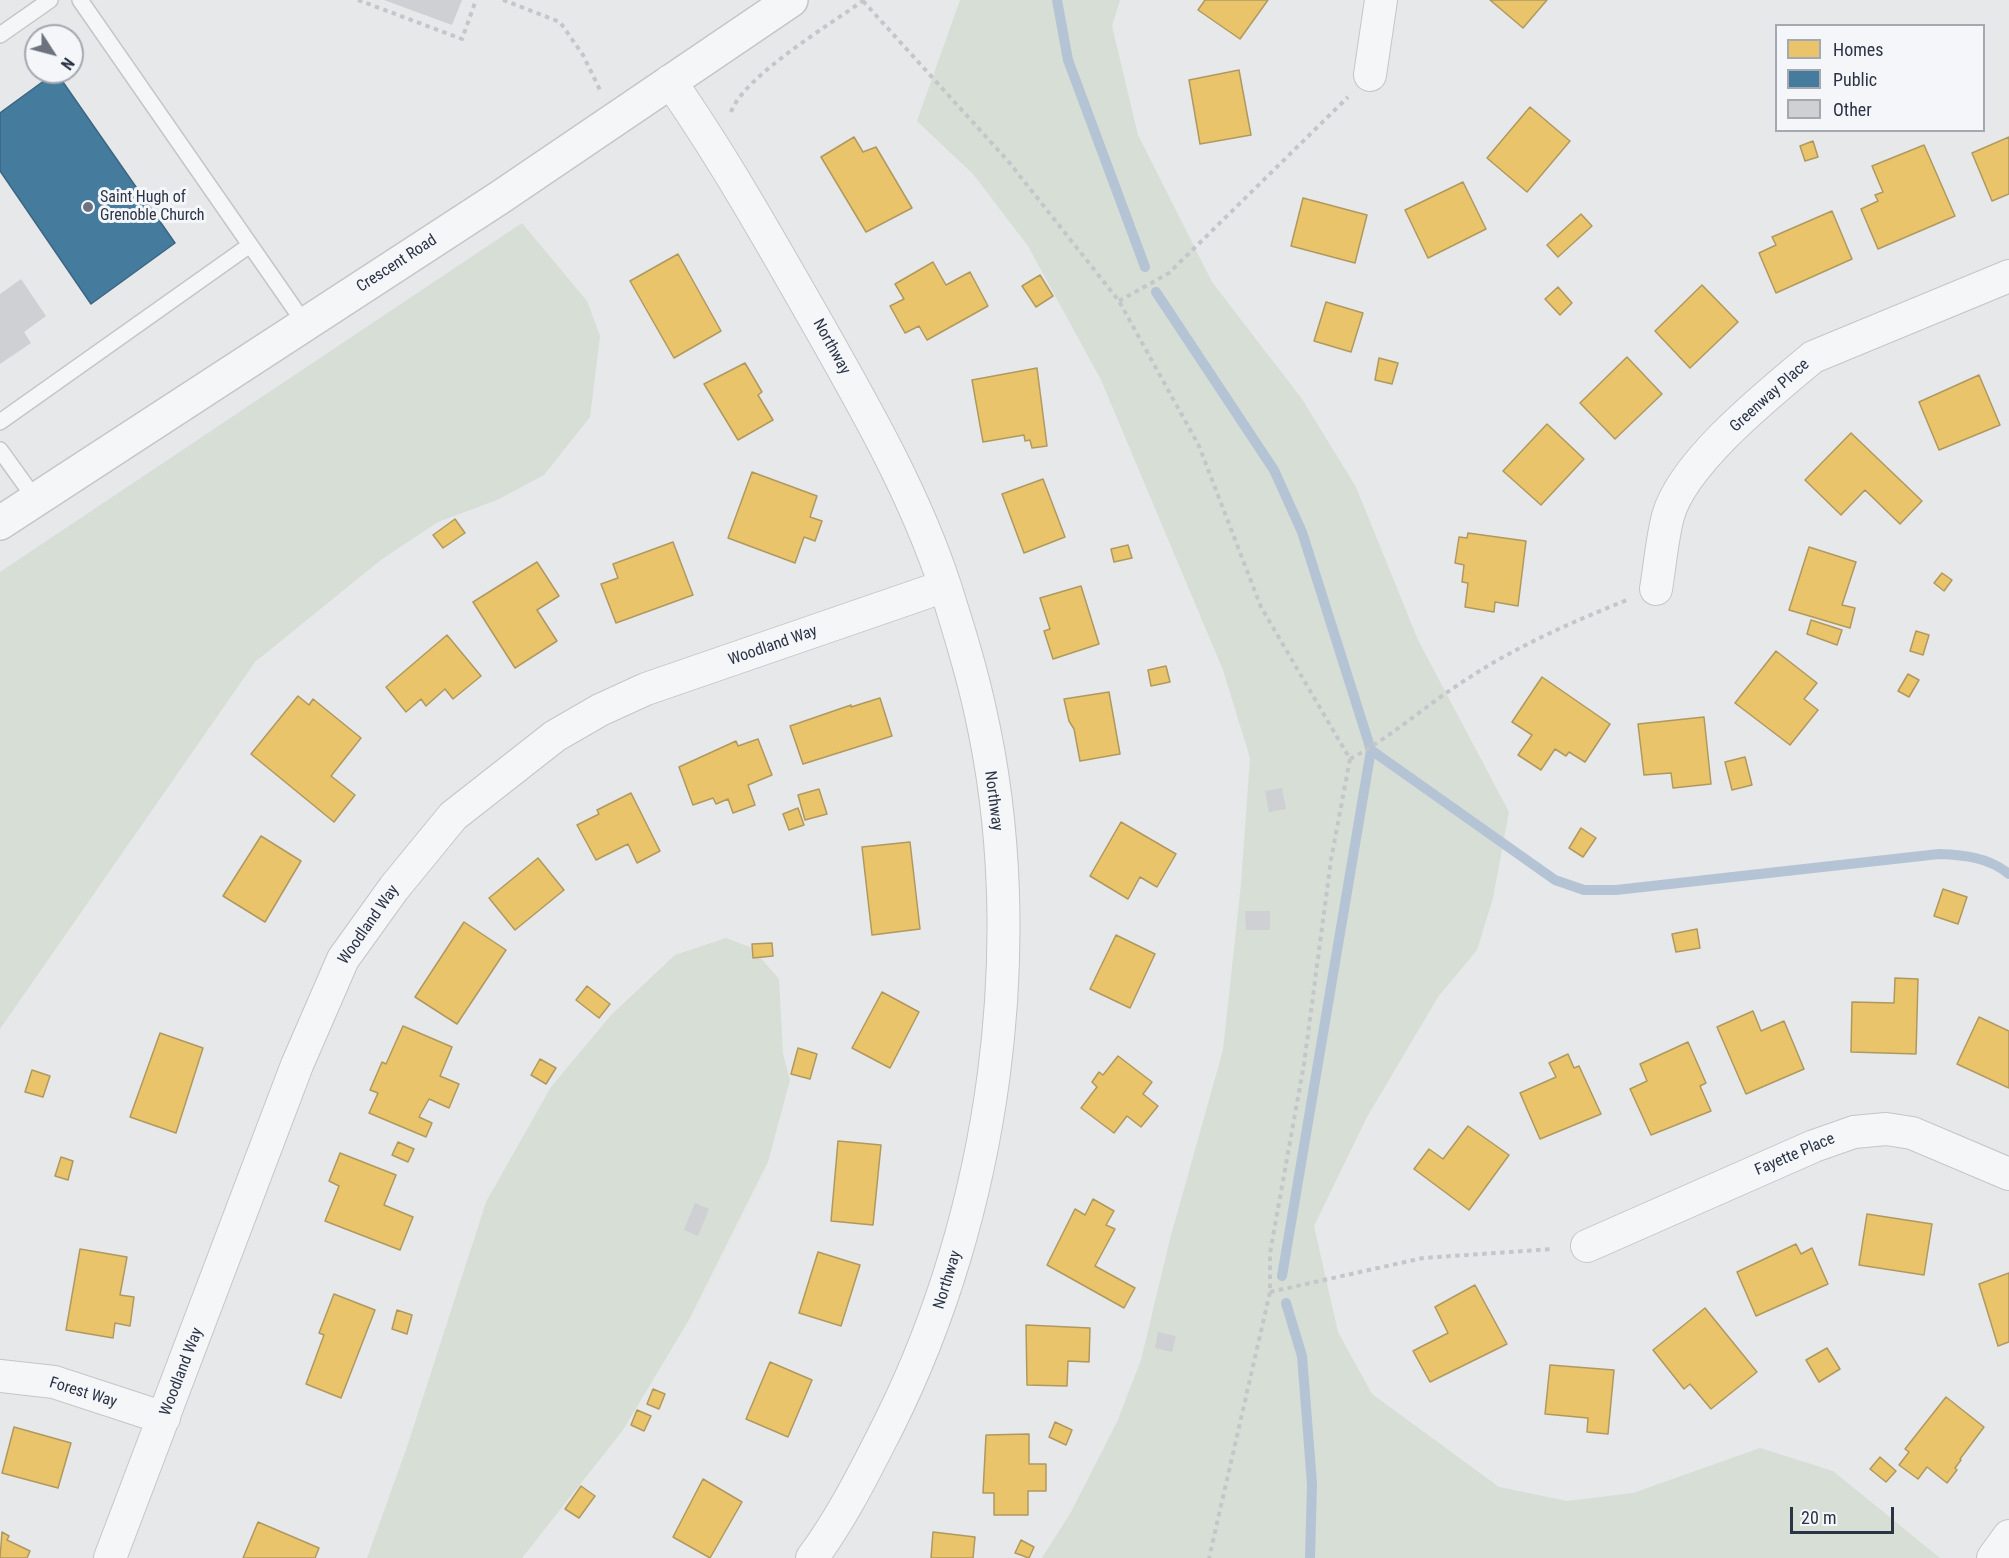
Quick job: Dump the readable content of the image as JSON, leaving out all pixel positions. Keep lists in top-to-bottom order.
{
  "streets": {
    "street": [
      "Crescent Road",
      "Northway",
      "Greenway Place",
      "Woodland Way",
      "Fayette Place",
      "Forest Way"
    ]
  },
  "crossings": [
    ["Crescent Road", "Northway"],
    ["Northway", "Woodland Way"],
    ["Woodland Way", "Forest Way"]
  ],
  "places": ["Saint Hugh of Grenoble Church"],
  "legend": ["Homes", "Public", "Other"],
  "scale_bar": "20 m",
  "north": "bottom right"
}
